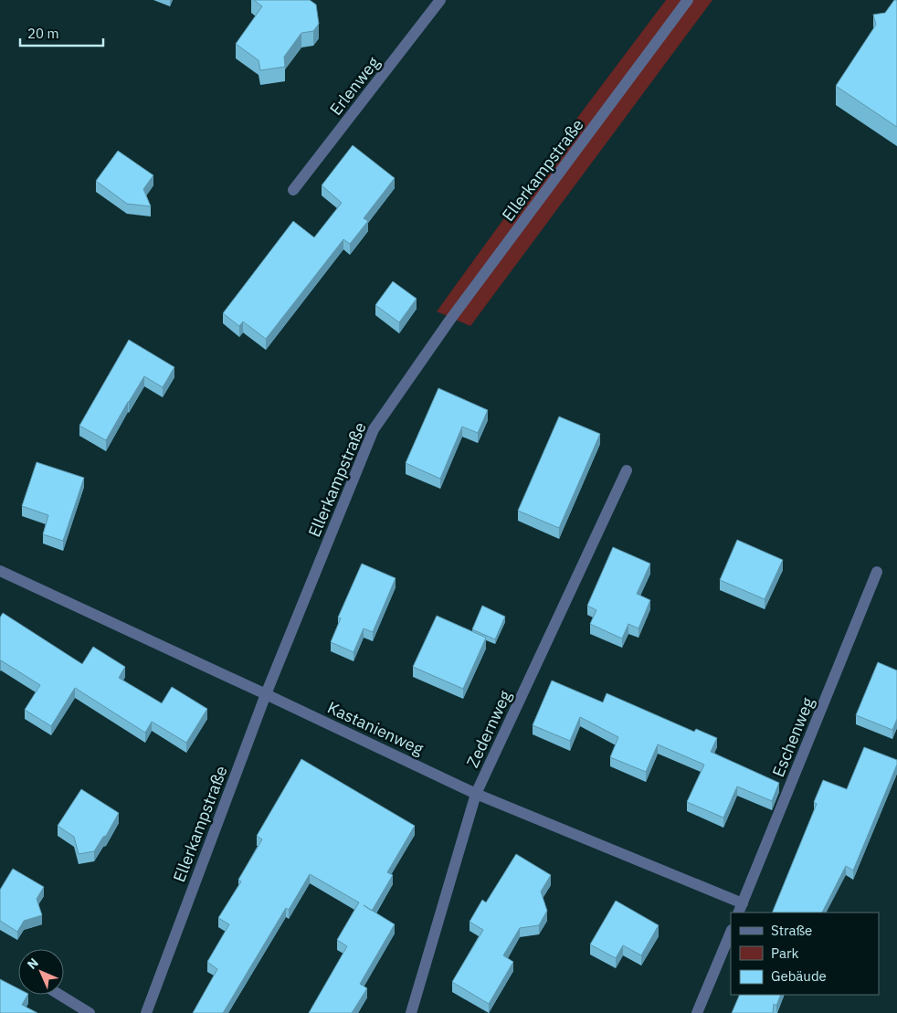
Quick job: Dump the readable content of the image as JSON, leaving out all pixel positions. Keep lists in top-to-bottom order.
{
  "streets": {
    "street": [
      "Erlenweg",
      "Ellerkampstraße",
      "Kastanienweg",
      "Zedernweg",
      "Eschenweg"
    ]
  },
  "crossings": [
    ["Ellerkampstraße", "Kastanienweg"],
    ["Kastanienweg", "Zedernweg"],
    ["Kastanienweg", "Eschenweg"]
  ],
  "legend": ["Straße", "Park", "Gebäude"],
  "scale_bar": "20 m",
  "north": "top left"
}
